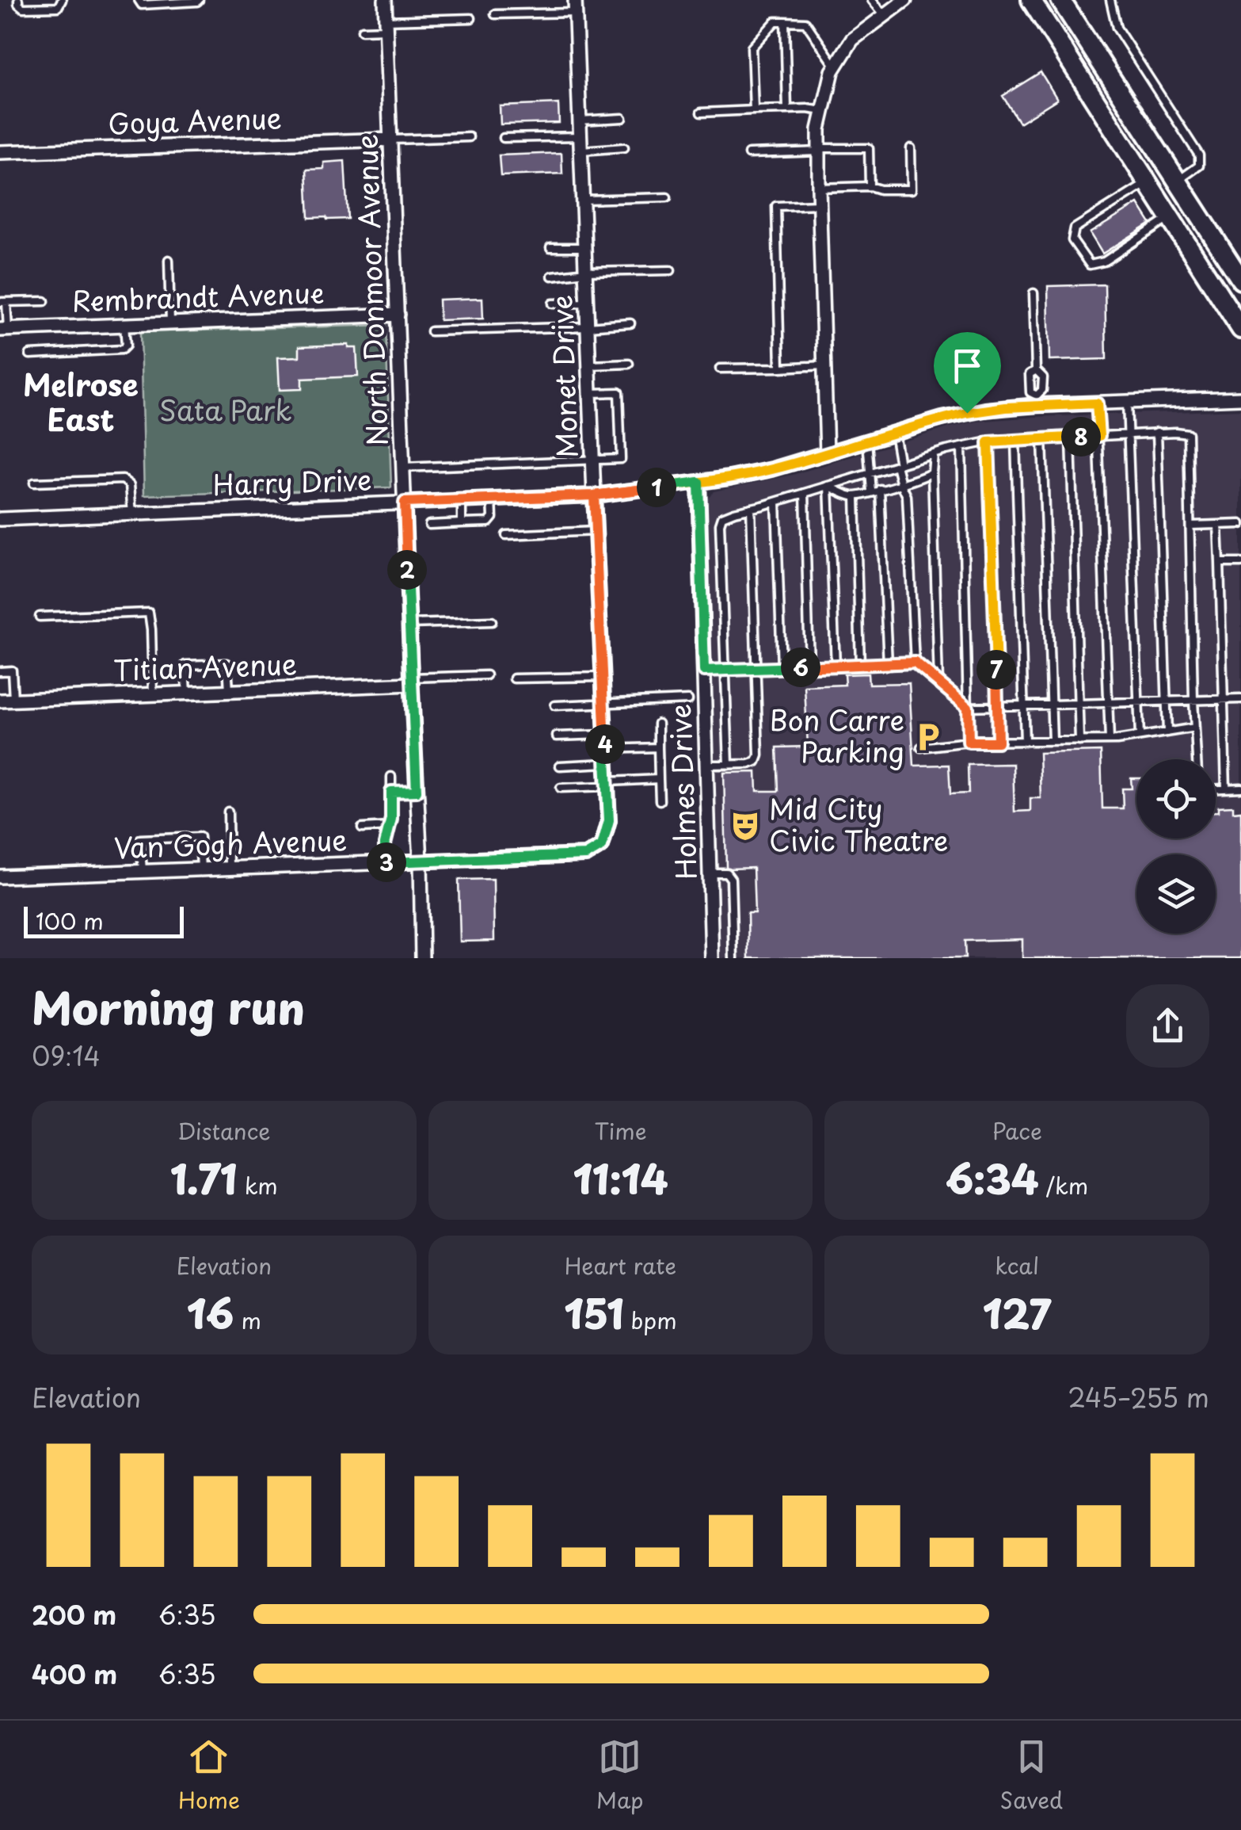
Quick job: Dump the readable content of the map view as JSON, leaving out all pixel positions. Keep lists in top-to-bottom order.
{
  "streets": {
    "street": [
      "Goya Avenue",
      "North Donmoor Avenue",
      "Rembrandt Avenue",
      "Monet Drive",
      "Harry Drive",
      "Titian Avenue",
      "Holmes Drive",
      "Van Gogh Avenue"
    ]
  },
  "crossings": [
    ["Goya Avenue", "North Donmoor Avenue"],
    ["North Donmoor Avenue", "Rembrandt Avenue"],
    ["North Donmoor Avenue", "Harry Drive"],
    ["North Donmoor Avenue", "Titian Avenue"],
    ["North Donmoor Avenue", "Van Gogh Avenue"],
    ["Monet Drive", "Harry Drive"],
    ["Monet Drive", "Van Gogh Avenue"],
    ["Harry Drive", "Holmes Drive"]
  ],
  "districts": ["Melrose East"],
  "parks": ["Sata Park"],
  "places": {
    "parking": ["Bon Carre Parking"],
    "theatre": ["Mid City Civic Theatre"]
  },
  "scale_bar": "100 m",
  "page": {
    "pins": [
      "8",
      "1",
      "2",
      "6",
      "7",
      "4",
      "3"
    ],
    "scale": "100 m",
    "heading": ["Morning run", "09:14"],
    "stats": [
      ["Distance", "1.71 km"],
      ["Time", "11:14"],
      ["Pace", "6:34 /km"],
      ["Elevation", "16 m"],
      ["Heart rate", "151 bpm"],
      ["kcal", "127"]
    ],
    "chart": ["Elevation", "245–255 m"],
    "list": [
      {
        "name": "200 m",
        "note": "6:35"
      },
      {
        "name": "400 m",
        "note": "6:35"
      }
    ],
    "tabs": ["Home", "Map", "Saved"]
  }
}
